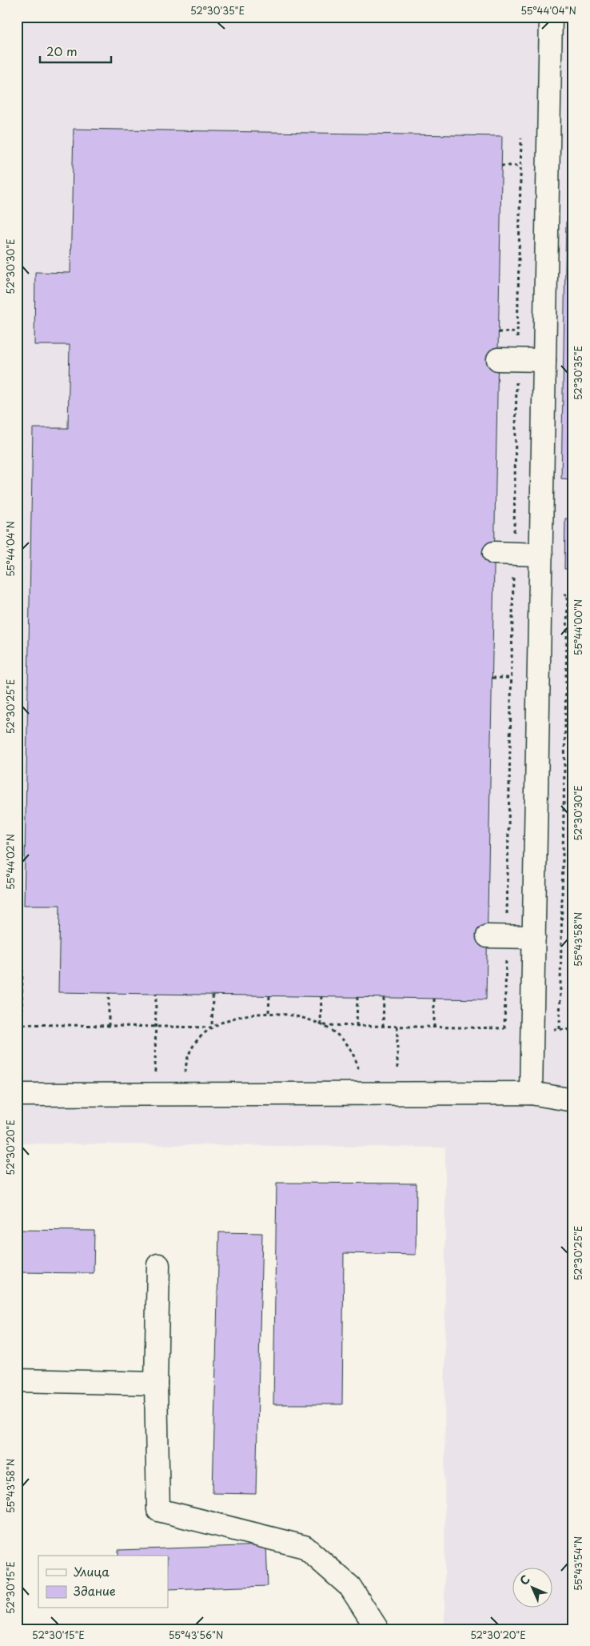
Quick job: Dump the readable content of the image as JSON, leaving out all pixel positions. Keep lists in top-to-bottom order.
{
  "legend": ["Улица", "Здание"],
  "scale_bar": "20 m",
  "north": "top left",
  "coordinates": [
    "52°30'35\"E",
    "55°44'04\"N",
    "52°30'30\"E",
    "55°44'00\"N",
    "52°30'25\"E",
    "55°44'02\"N",
    "55°43'58\"N",
    "52°30'20\"E",
    "55°43'54\"N",
    "52°30'15\"E",
    "55°43'56\"N"
  ]
}
